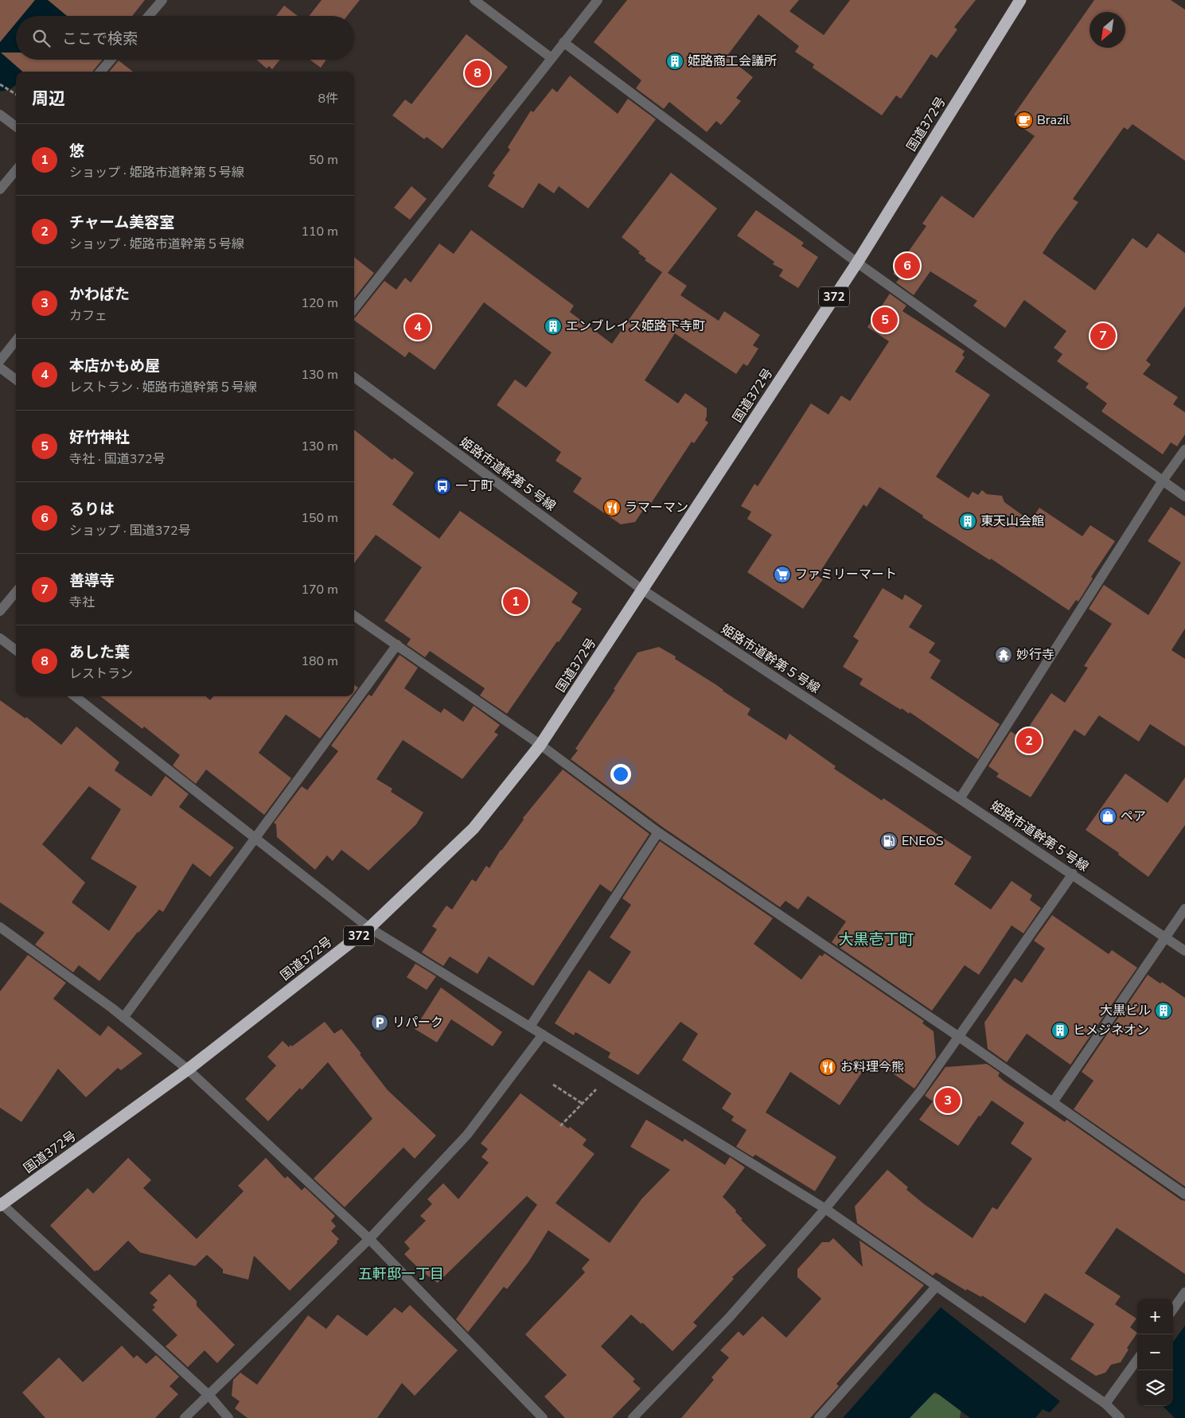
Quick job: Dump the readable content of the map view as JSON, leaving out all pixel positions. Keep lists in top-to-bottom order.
{
  "streets": {
    "highway": ["国道372号", "372"],
    "street": ["姫路市道幹第５号線"]
  },
  "crossings": [
    ["国道372号", "姫路市道幹第５号線"]
  ],
  "districts": ["大黒壱丁町", "五軒邸一丁目"],
  "places": {
    "building": [
      "姫路商工会議所",
      "エンブレイス姫路下寺町",
      "東天山会館",
      "大黒ビル",
      "ヒメジネオン"
    ],
    "cafe": ["Brazil"],
    "bus stop": ["一丁町"],
    "restaurant": ["ラマーマン", "お料理今熊"],
    "supermarket": ["ファミリーマート"],
    "temple": ["妙行寺"],
    "shop": ["ペア"],
    "fuel station": ["ENEOS"],
    "parking": ["リパーク"]
  },
  "north": "bottom left",
  "page": {
    "search": "ここで検索",
    "pins": [
      "8",
      "6",
      "5",
      "4",
      "7",
      "1",
      "2",
      "3"
    ],
    "heading": ["周辺", "8件"],
    "list": [
      {
        "mark": "1",
        "name": "悠",
        "note": "ショップ · 姫路市道幹第５号線",
        "value": "50 m"
      },
      {
        "mark": "2",
        "name": "チャーム美容室",
        "note": "ショップ · 姫路市道幹第５号線",
        "value": "110 m"
      },
      {
        "mark": "3",
        "name": "かわばた",
        "note": "カフェ",
        "value": "120 m"
      },
      {
        "mark": "4",
        "name": "本店かもめ屋",
        "note": "レストラン · 姫路市道幹第５号線",
        "value": "130 m"
      },
      {
        "mark": "5",
        "name": "好竹神社",
        "note": "寺社 · 国道372号",
        "value": "130 m"
      },
      {
        "mark": "6",
        "name": "るりは",
        "note": "ショップ · 国道372号",
        "value": "150 m"
      },
      {
        "mark": "7",
        "name": "善導寺",
        "note": "寺社",
        "value": "170 m"
      },
      {
        "mark": "8",
        "name": "あした葉",
        "note": "レストラン",
        "value": "180 m"
      }
    ],
    "map_buttons": ["+", "−"]
  }
}
